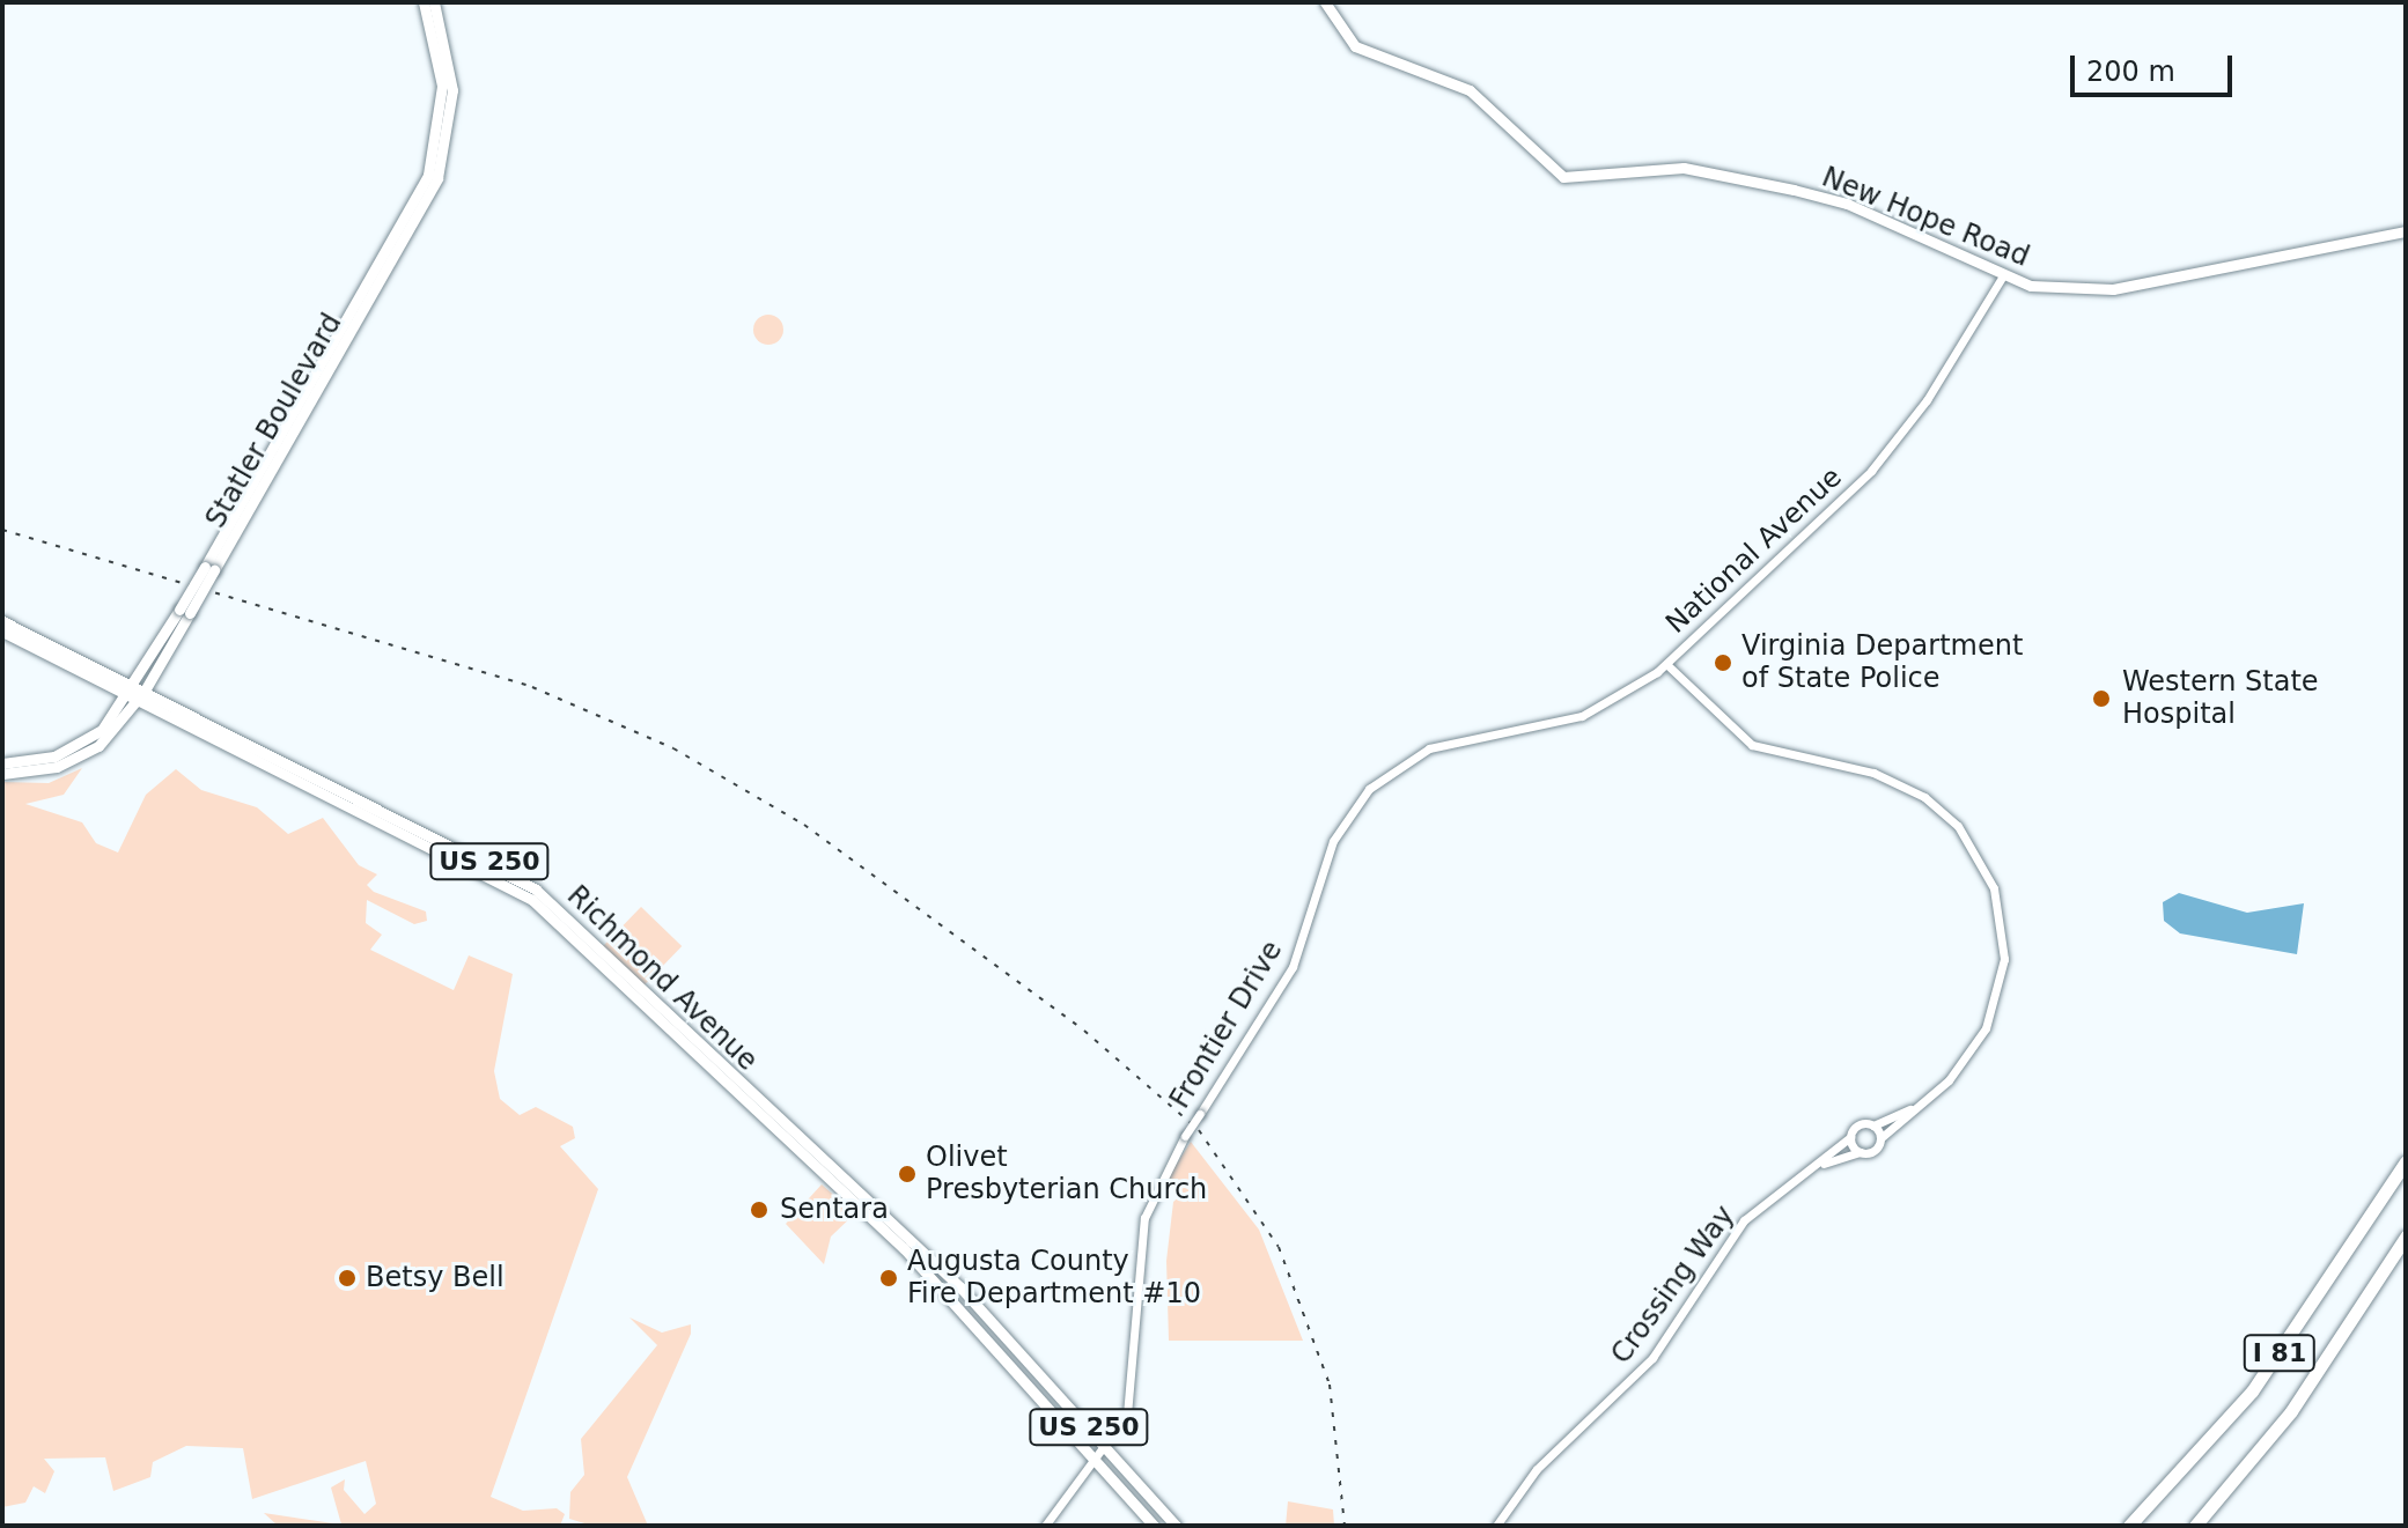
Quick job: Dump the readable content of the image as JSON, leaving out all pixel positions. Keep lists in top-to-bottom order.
{
  "streets": {
    "highway": ["I 81"],
    "main road": [
      "New Hope Road",
      "Statler Boulevard",
      "US 250",
      "Richmond Avenue"
    ],
    "street": ["National Avenue", "Frontier Drive", "Crossing Way"]
  },
  "crossings": [
    ["New Hope Road", "National Avenue"],
    ["Statler Boulevard", "Richmond Avenue"],
    ["National Avenue", "Frontier Drive"],
    ["Richmond Avenue", "Frontier Drive"]
  ],
  "places": [
    "Virginia Department of State Police",
    "Western State Hospital",
    "Olivet Presbyterian Church",
    "Sentara",
    "Betsy Bell",
    "Augusta County Fire Department #10"
  ],
  "scale_bar": "200 m"
}
